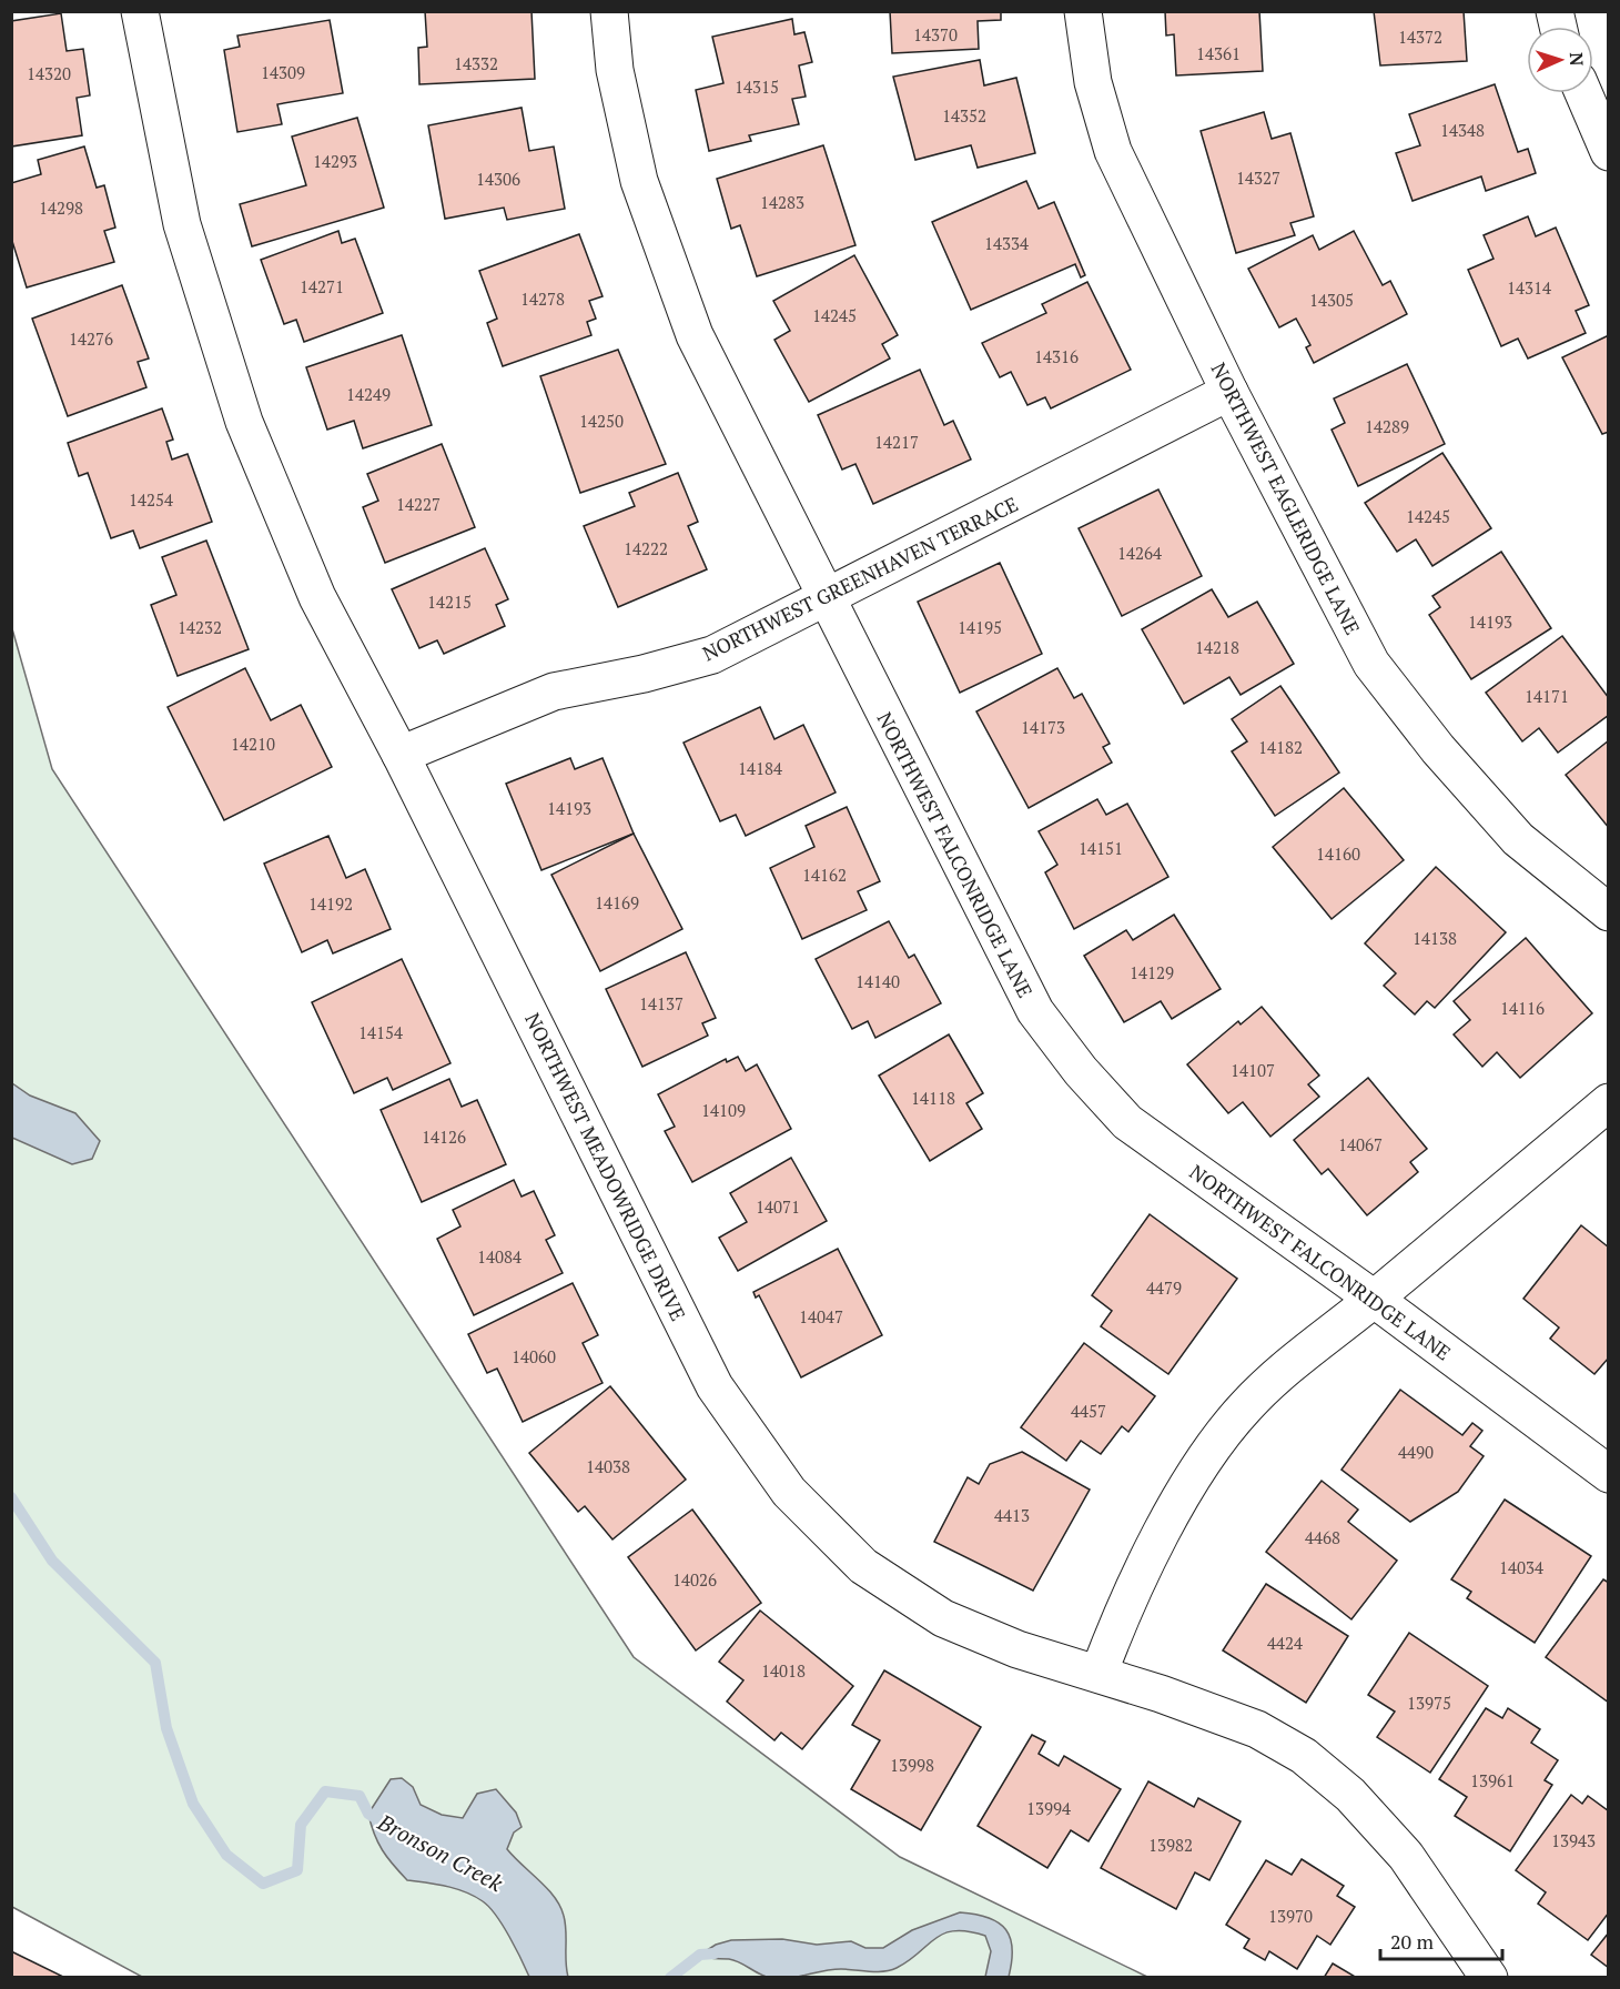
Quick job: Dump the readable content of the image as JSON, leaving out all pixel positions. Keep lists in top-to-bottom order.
{
  "streets": {
    "street": [
      "NORTHWEST EAGLERIDGE LANE",
      "NORTHWEST GREENHAVEN TERRACE",
      "NORTHWEST FALCONRIDGE LANE",
      "NORTHWEST MEADOWRIDGE DRIVE"
    ]
  },
  "crossings": [
    ["NORTHWEST EAGLERIDGE LANE", "NORTHWEST GREENHAVEN TERRACE"],
    ["NORTHWEST GREENHAVEN TERRACE", "NORTHWEST FALCONRIDGE LANE"],
    ["NORTHWEST GREENHAVEN TERRACE", "NORTHWEST MEADOWRIDGE DRIVE"]
  ],
  "water": ["Bronson Creek"],
  "house_numbers": [
    "14370",
    "14372",
    "14361",
    "14332",
    "14309",
    "14320",
    "14315",
    "14352",
    "14348",
    "14293",
    "14327",
    "14306",
    "14283",
    "14298",
    "14334",
    "14271",
    "14314",
    "14278",
    "14305",
    "14245",
    "14276",
    "14316",
    "14249",
    "14250",
    "14289",
    "14217",
    "14254",
    "14227",
    "14245",
    "14222",
    "14264",
    "14215",
    "14193",
    "14232",
    "14195",
    "14218",
    "14171",
    "14173",
    "14210",
    "14182",
    "14184",
    "14193",
    "14151",
    "14160",
    "14162",
    "14169",
    "14192",
    "14138",
    "14129",
    "14140",
    "14137",
    "14116",
    "14154",
    "14107",
    "14118",
    "14109",
    "14126",
    "14067",
    "14071",
    "14084",
    "4479",
    "14047",
    "14060",
    "4457",
    "4490",
    "14038",
    "4413",
    "4468",
    "14034",
    "14026",
    "4424",
    "14018",
    "13975",
    "13998",
    "13961",
    "13994",
    "13943",
    "13982",
    "13970"
  ],
  "scale_bar": "20 m",
  "north": "right"
}
